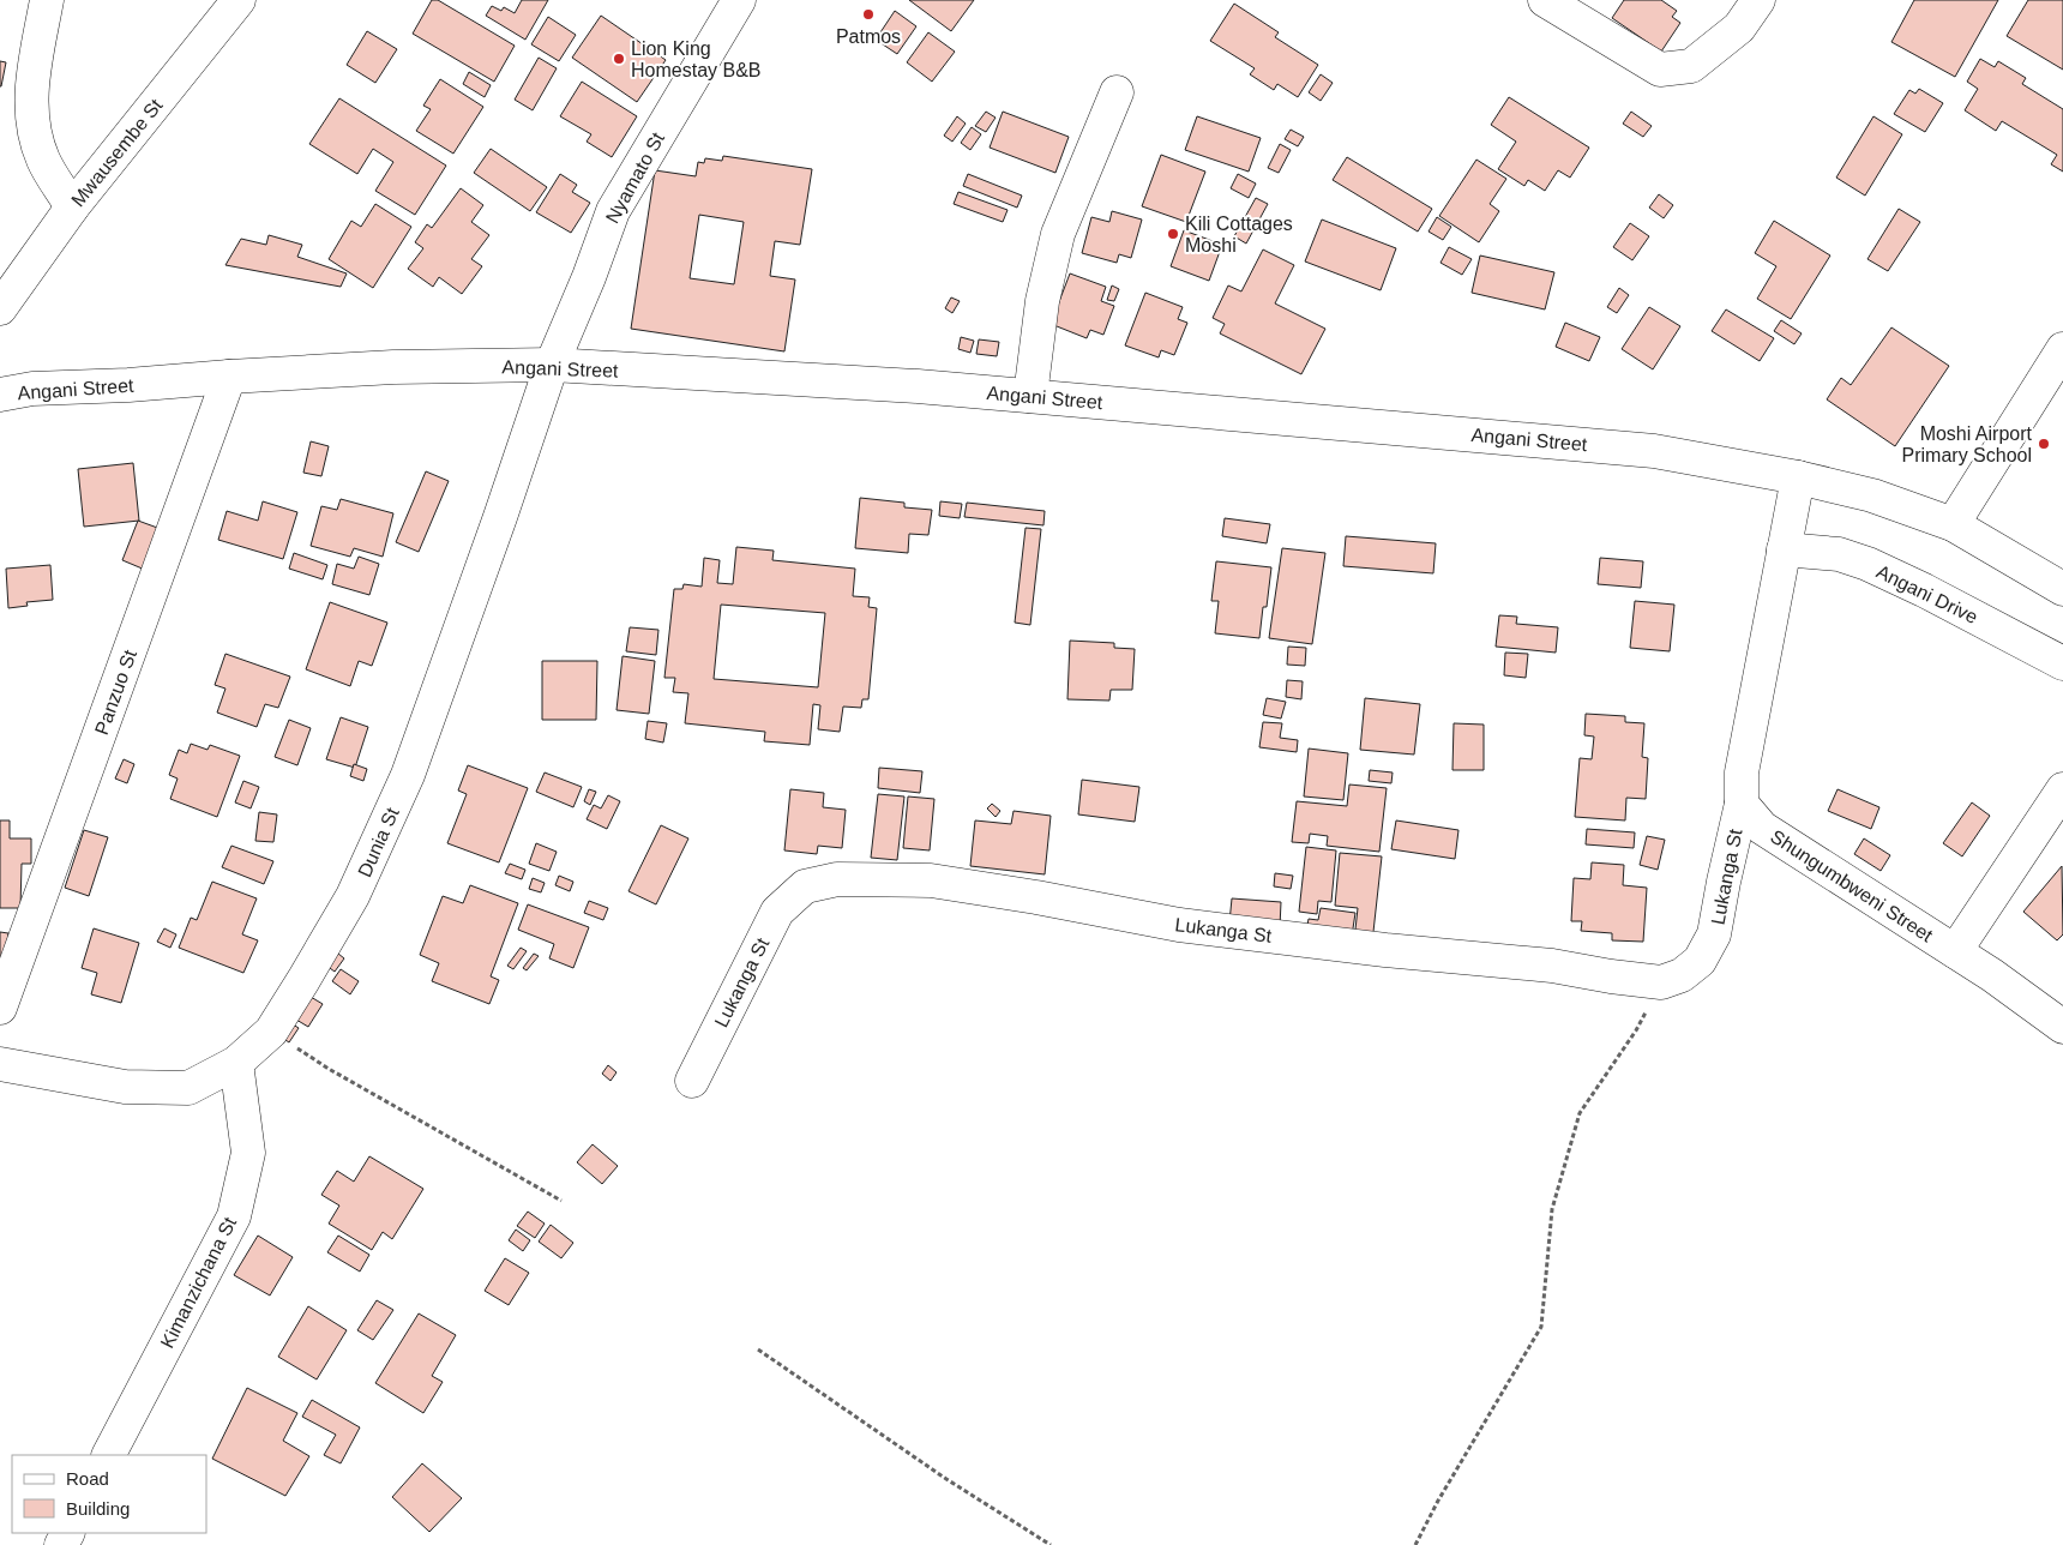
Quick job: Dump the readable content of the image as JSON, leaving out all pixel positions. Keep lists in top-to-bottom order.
{
  "streets": {
    "street": [
      "Mwausembe St",
      "Nyamato St",
      "Angani Street",
      "Angani Drive",
      "Panzuo St",
      "Dunia St",
      "Lukanga St",
      "Shungumbweni Street",
      "Kimanzichana St"
    ]
  },
  "crossings": [
    ["Nyamato St", "Angani Street"],
    ["Nyamato St", "Dunia St"],
    ["Angani Street", "Panzuo St"],
    ["Angani Street", "Dunia St"],
    ["Dunia St", "Kimanzichana St"],
    ["Lukanga St", "Shungumbweni Street"]
  ],
  "places": [
    "Patmos",
    "Lion King Homestay B&B",
    "Kili Cottages Moshi",
    "Moshi Airport Primary School"
  ],
  "legend": ["Road", "Building"]
}
